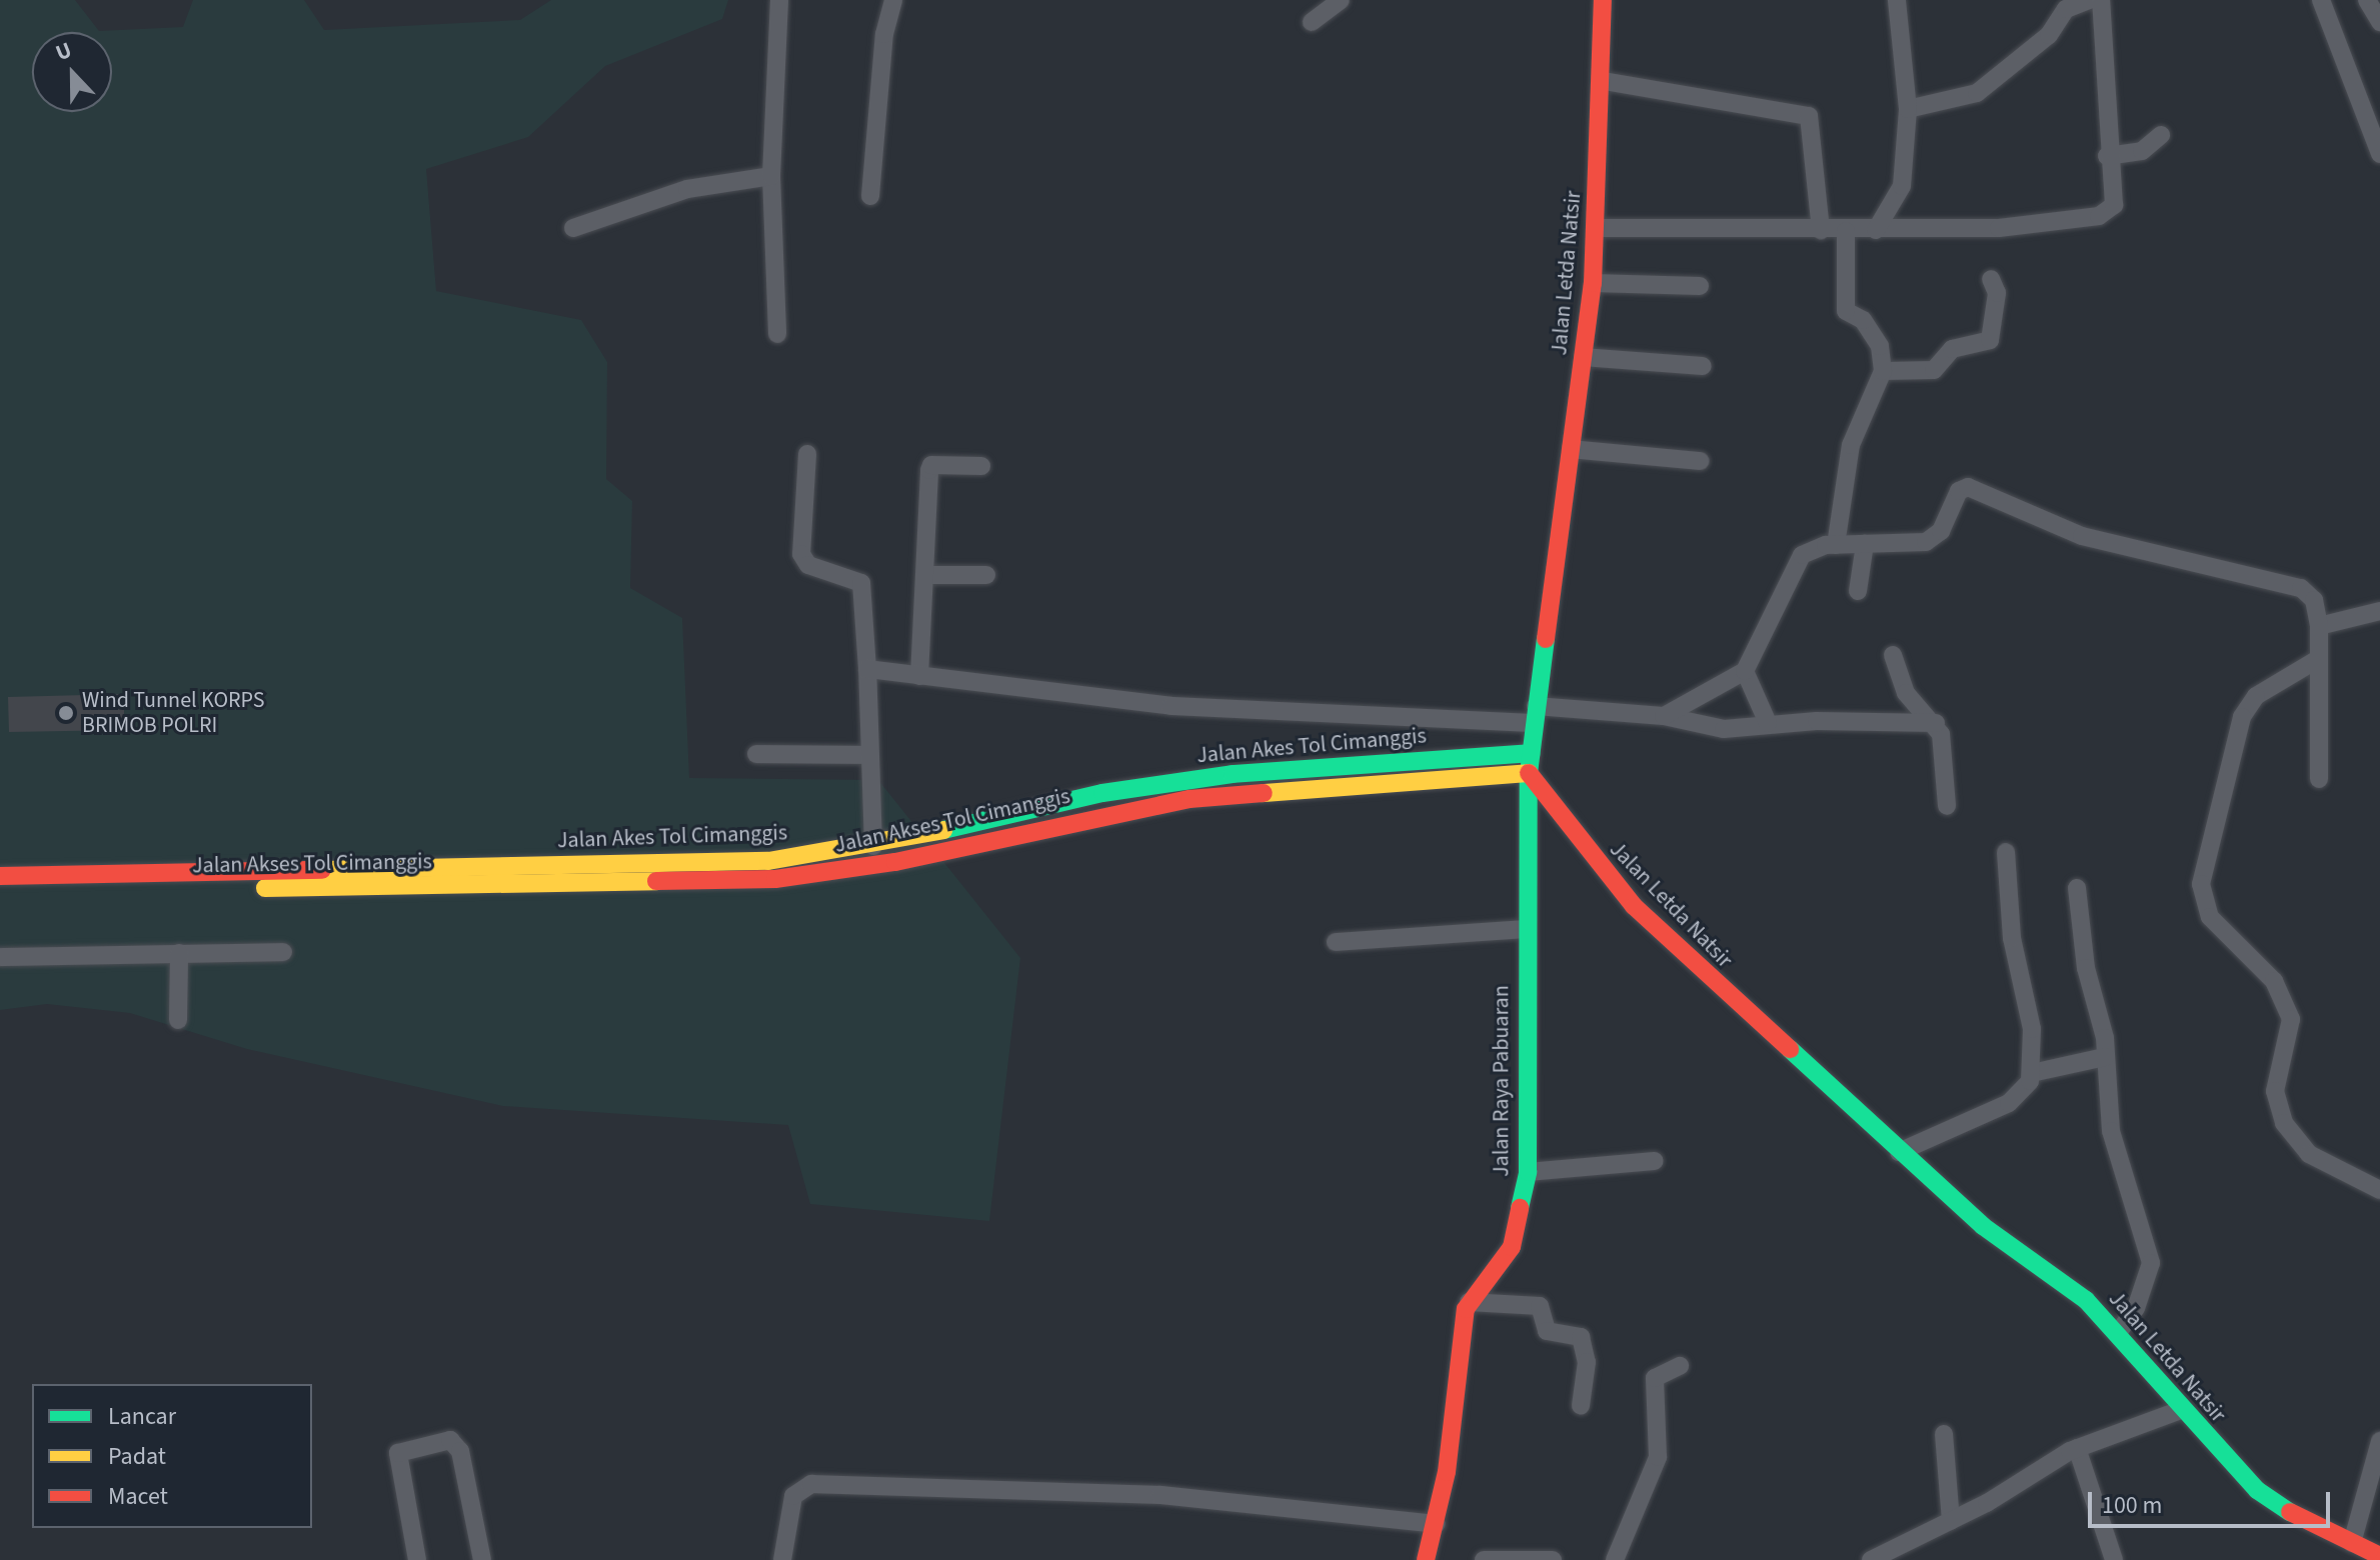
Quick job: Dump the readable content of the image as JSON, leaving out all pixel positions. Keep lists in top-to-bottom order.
{
  "streets": {
    "main road": [
      "Jalan Letda Natsir",
      "Jalan Akes Tol Cimanggis",
      "Jalan Akses Tol Cimanggis",
      "Jalan Raya Pabuaran"
    ]
  },
  "crossings": [
    ["Jalan Letda Natsir", "Jalan Akes Tol Cimanggis"],
    ["Jalan Letda Natsir", "Jalan Akses Tol Cimanggis"],
    ["Jalan Letda Natsir", "Jalan Raya Pabuaran"],
    ["Jalan Akses Tol Cimanggis", "Jalan Raya Pabuaran"]
  ],
  "places": ["Wind Tunnel KORPS BRIMOB POLRI"],
  "legend": ["Lancar", "Padat", "Macet"],
  "scale_bar": "100 m",
  "north": "top"
}
